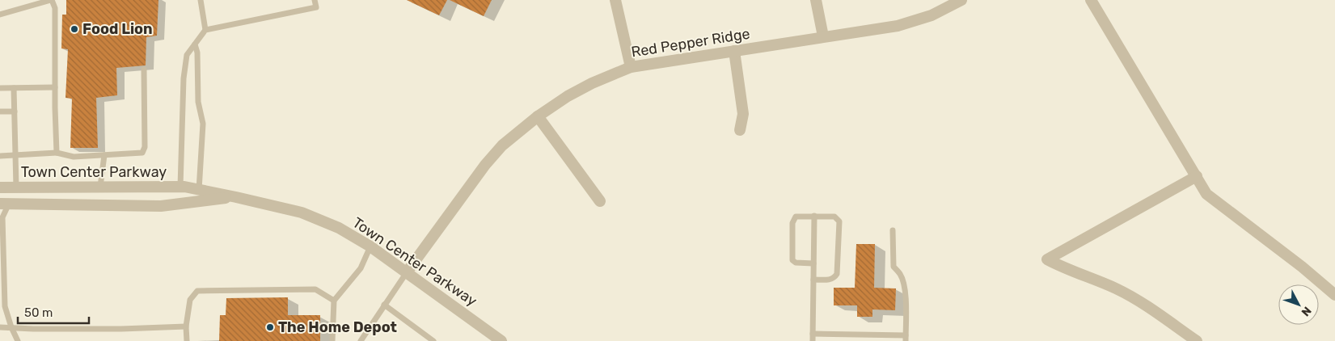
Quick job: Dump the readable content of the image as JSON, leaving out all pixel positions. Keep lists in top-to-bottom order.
{
  "streets": {
    "street": ["Red Pepper Ridge", "Town Center Parkway"]
  },
  "crossings": [
    ["Red Pepper Ridge", "Town Center Parkway"]
  ],
  "places": ["Food Lion", "The Home Depot"],
  "scale_bar": "50 m",
  "north": "bottom right"
}
